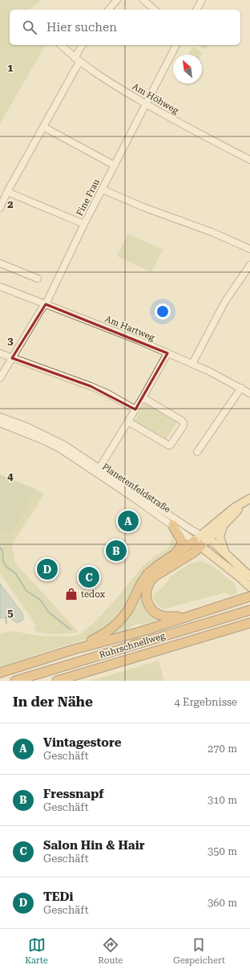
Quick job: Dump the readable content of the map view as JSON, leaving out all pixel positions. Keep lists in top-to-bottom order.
{
  "streets": {
    "highway": ["Ruhrschnellweg"],
    "main road": ["Planetenfeldstraße"],
    "street": ["Am Höhweg", "Fine Frau", "Am Hartweg"]
  },
  "crossings": [
    ["Am Höhweg", "Fine Frau"],
    ["Fine Frau", "Am Hartweg"]
  ],
  "places": {
    "shop": ["tedox"]
  },
  "north": "top left",
  "page": {
    "search": "Hier suchen",
    "pins": [
      "A",
      "B",
      "D",
      "C"
    ],
    "heading": ["In der Nähe", "4 Ergebnisse"],
    "list": [
      {
        "mark": "A",
        "name": "Vintagestore",
        "note": "Geschäft",
        "value": "270 m"
      },
      {
        "mark": "B",
        "name": "Fressnapf",
        "note": "Geschäft",
        "value": "310 m"
      },
      {
        "mark": "C",
        "name": "Salon Hin & Hair",
        "note": "Geschäft",
        "value": "350 m"
      },
      {
        "mark": "D",
        "name": "TEDi",
        "note": "Geschäft",
        "value": "360 m"
      }
    ],
    "nav": ["Karte", "Route", "Gespeichert"]
  },
  "grid": {
    "rows": [
      "1",
      "2",
      "3",
      "4",
      "5"
    ]
  }
}
